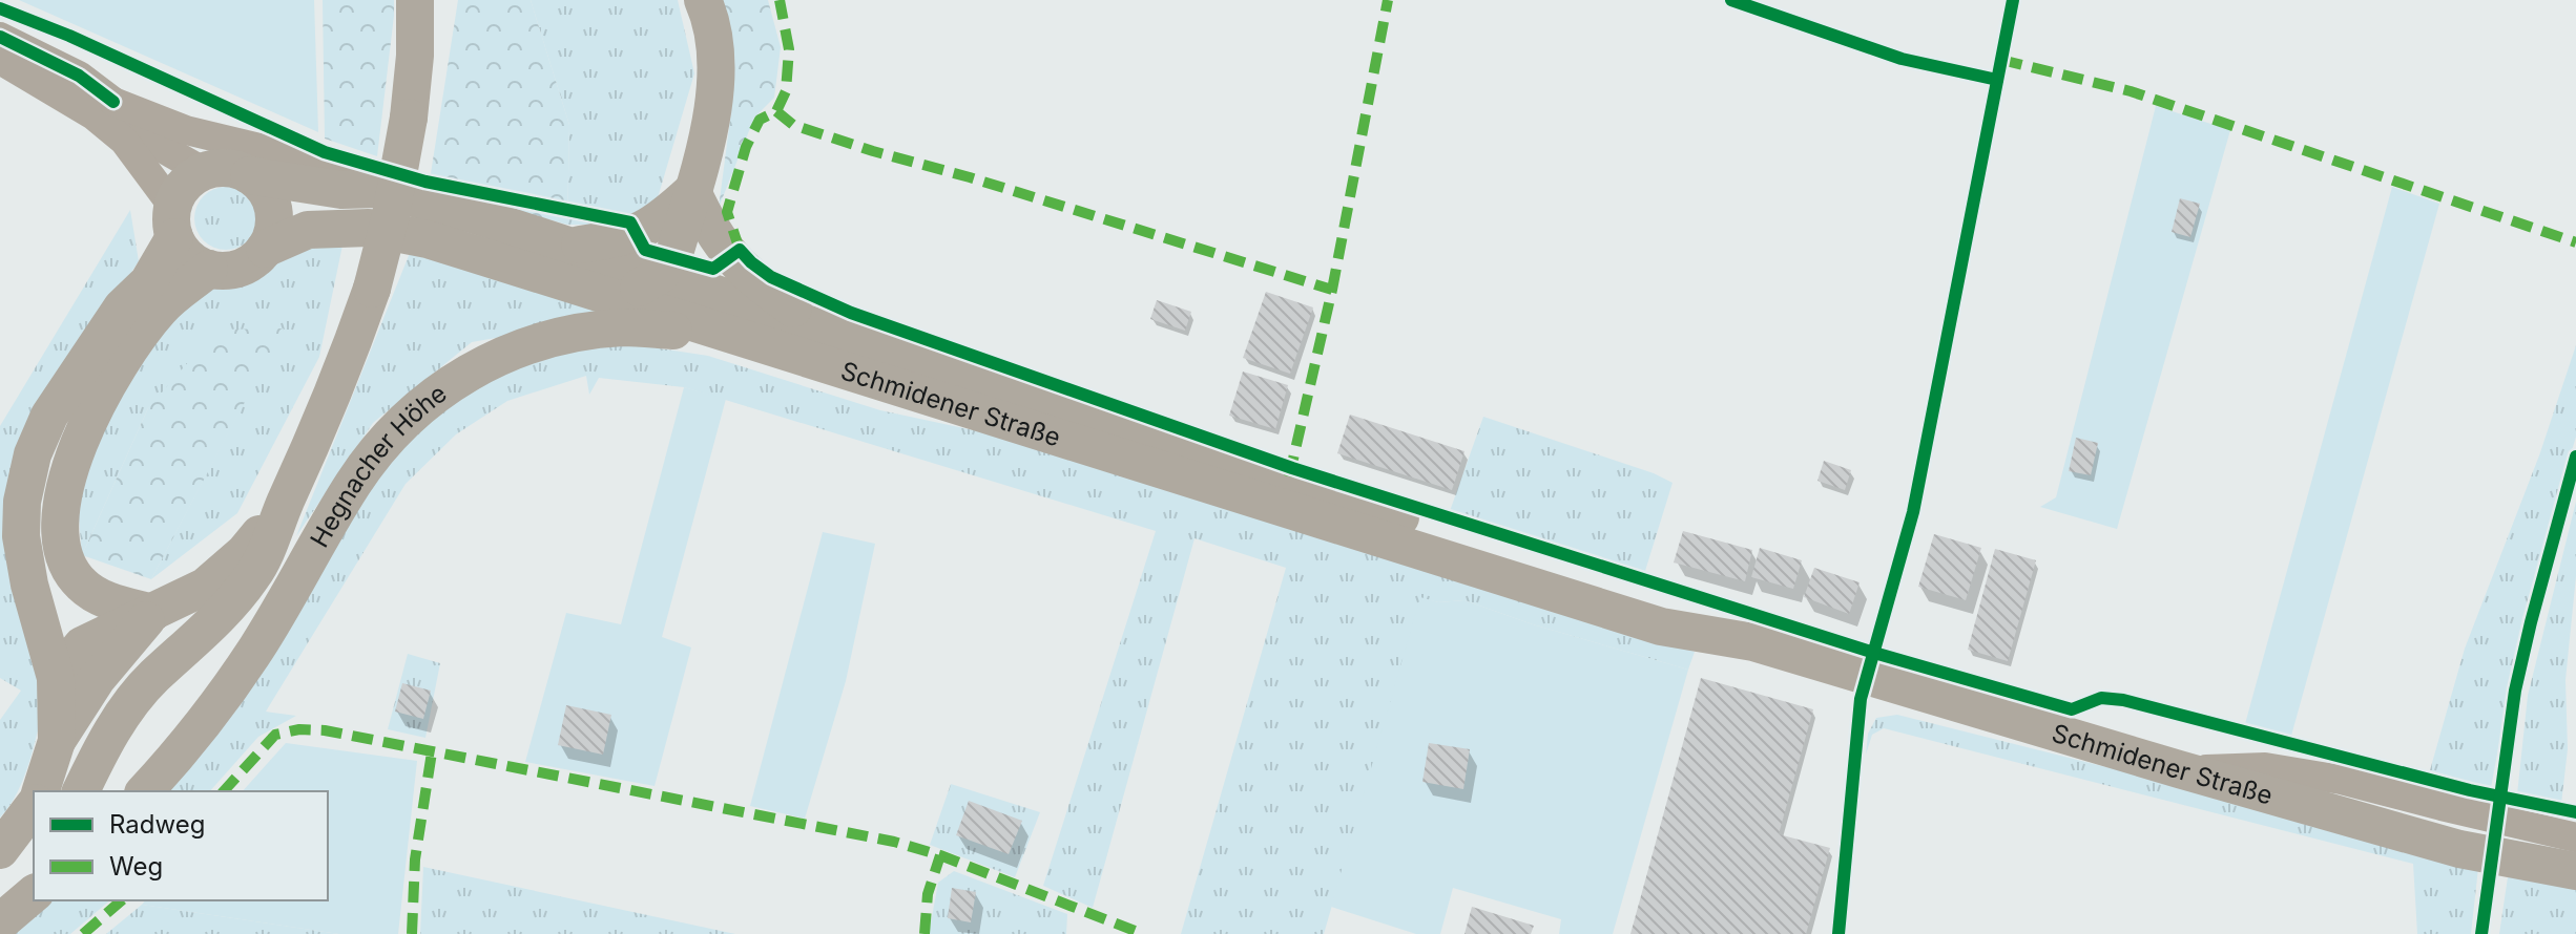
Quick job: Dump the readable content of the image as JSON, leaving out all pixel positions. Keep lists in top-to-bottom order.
{
  "streets": {
    "main road": ["Schmidener Straße", "Hegnacher Höhe"]
  },
  "crossings": [
    ["Schmidener Straße", "Hegnacher Höhe"]
  ],
  "legend": ["Radweg", "Weg"]
}
